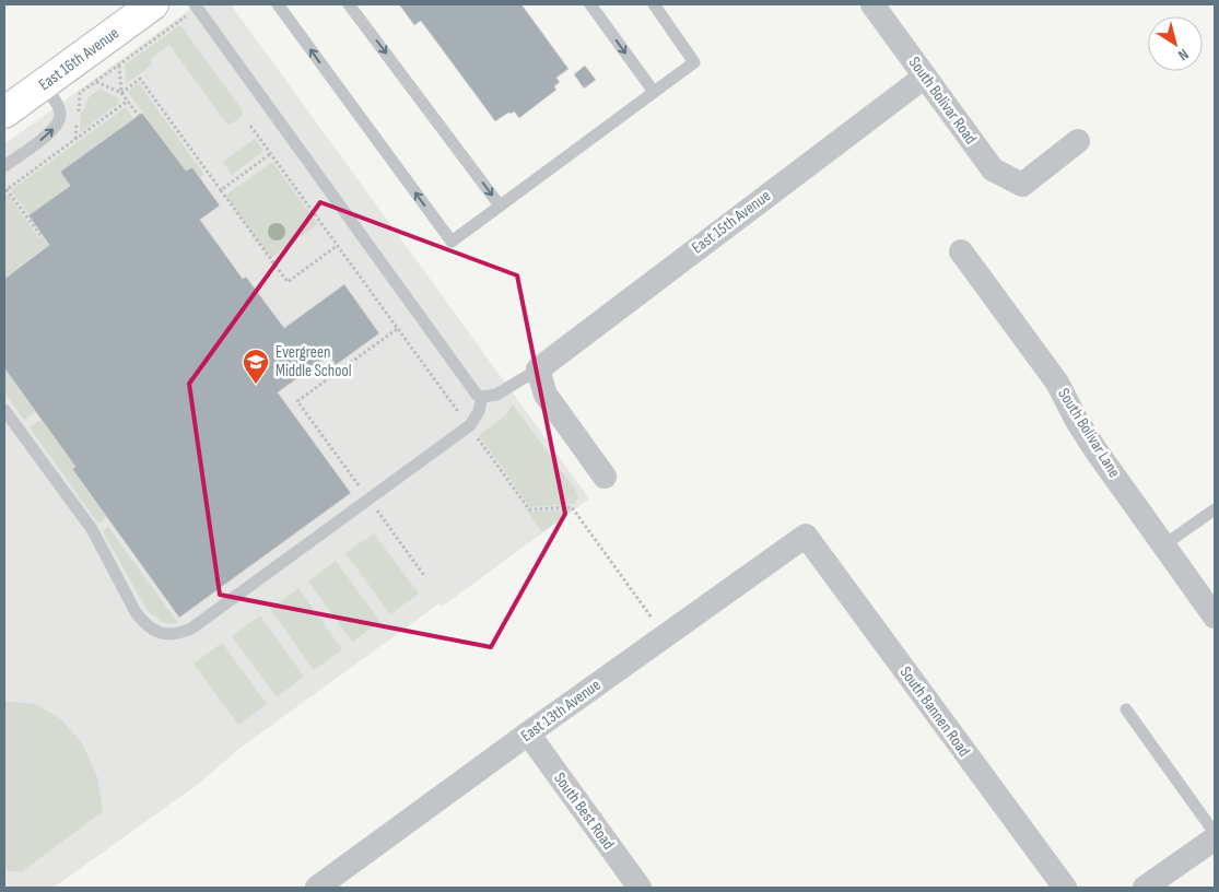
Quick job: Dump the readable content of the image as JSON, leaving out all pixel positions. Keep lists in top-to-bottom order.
{
  "streets": {
    "street": [
      "East 16th Avenue",
      "South Bolivar Road",
      "East 15th Avenue",
      "South Bolivar Lane",
      "East 13th Avenue",
      "South Bannen Road",
      "South Best Road"
    ]
  },
  "crossings": [
    ["South Bolivar Road", "East 15th Avenue"],
    ["East 13th Avenue", "South Bannen Road"],
    ["East 13th Avenue", "South Best Road"]
  ],
  "places": {
    "school or university": ["Evergreen Middle School"]
  },
  "north": "bottom right"
}
